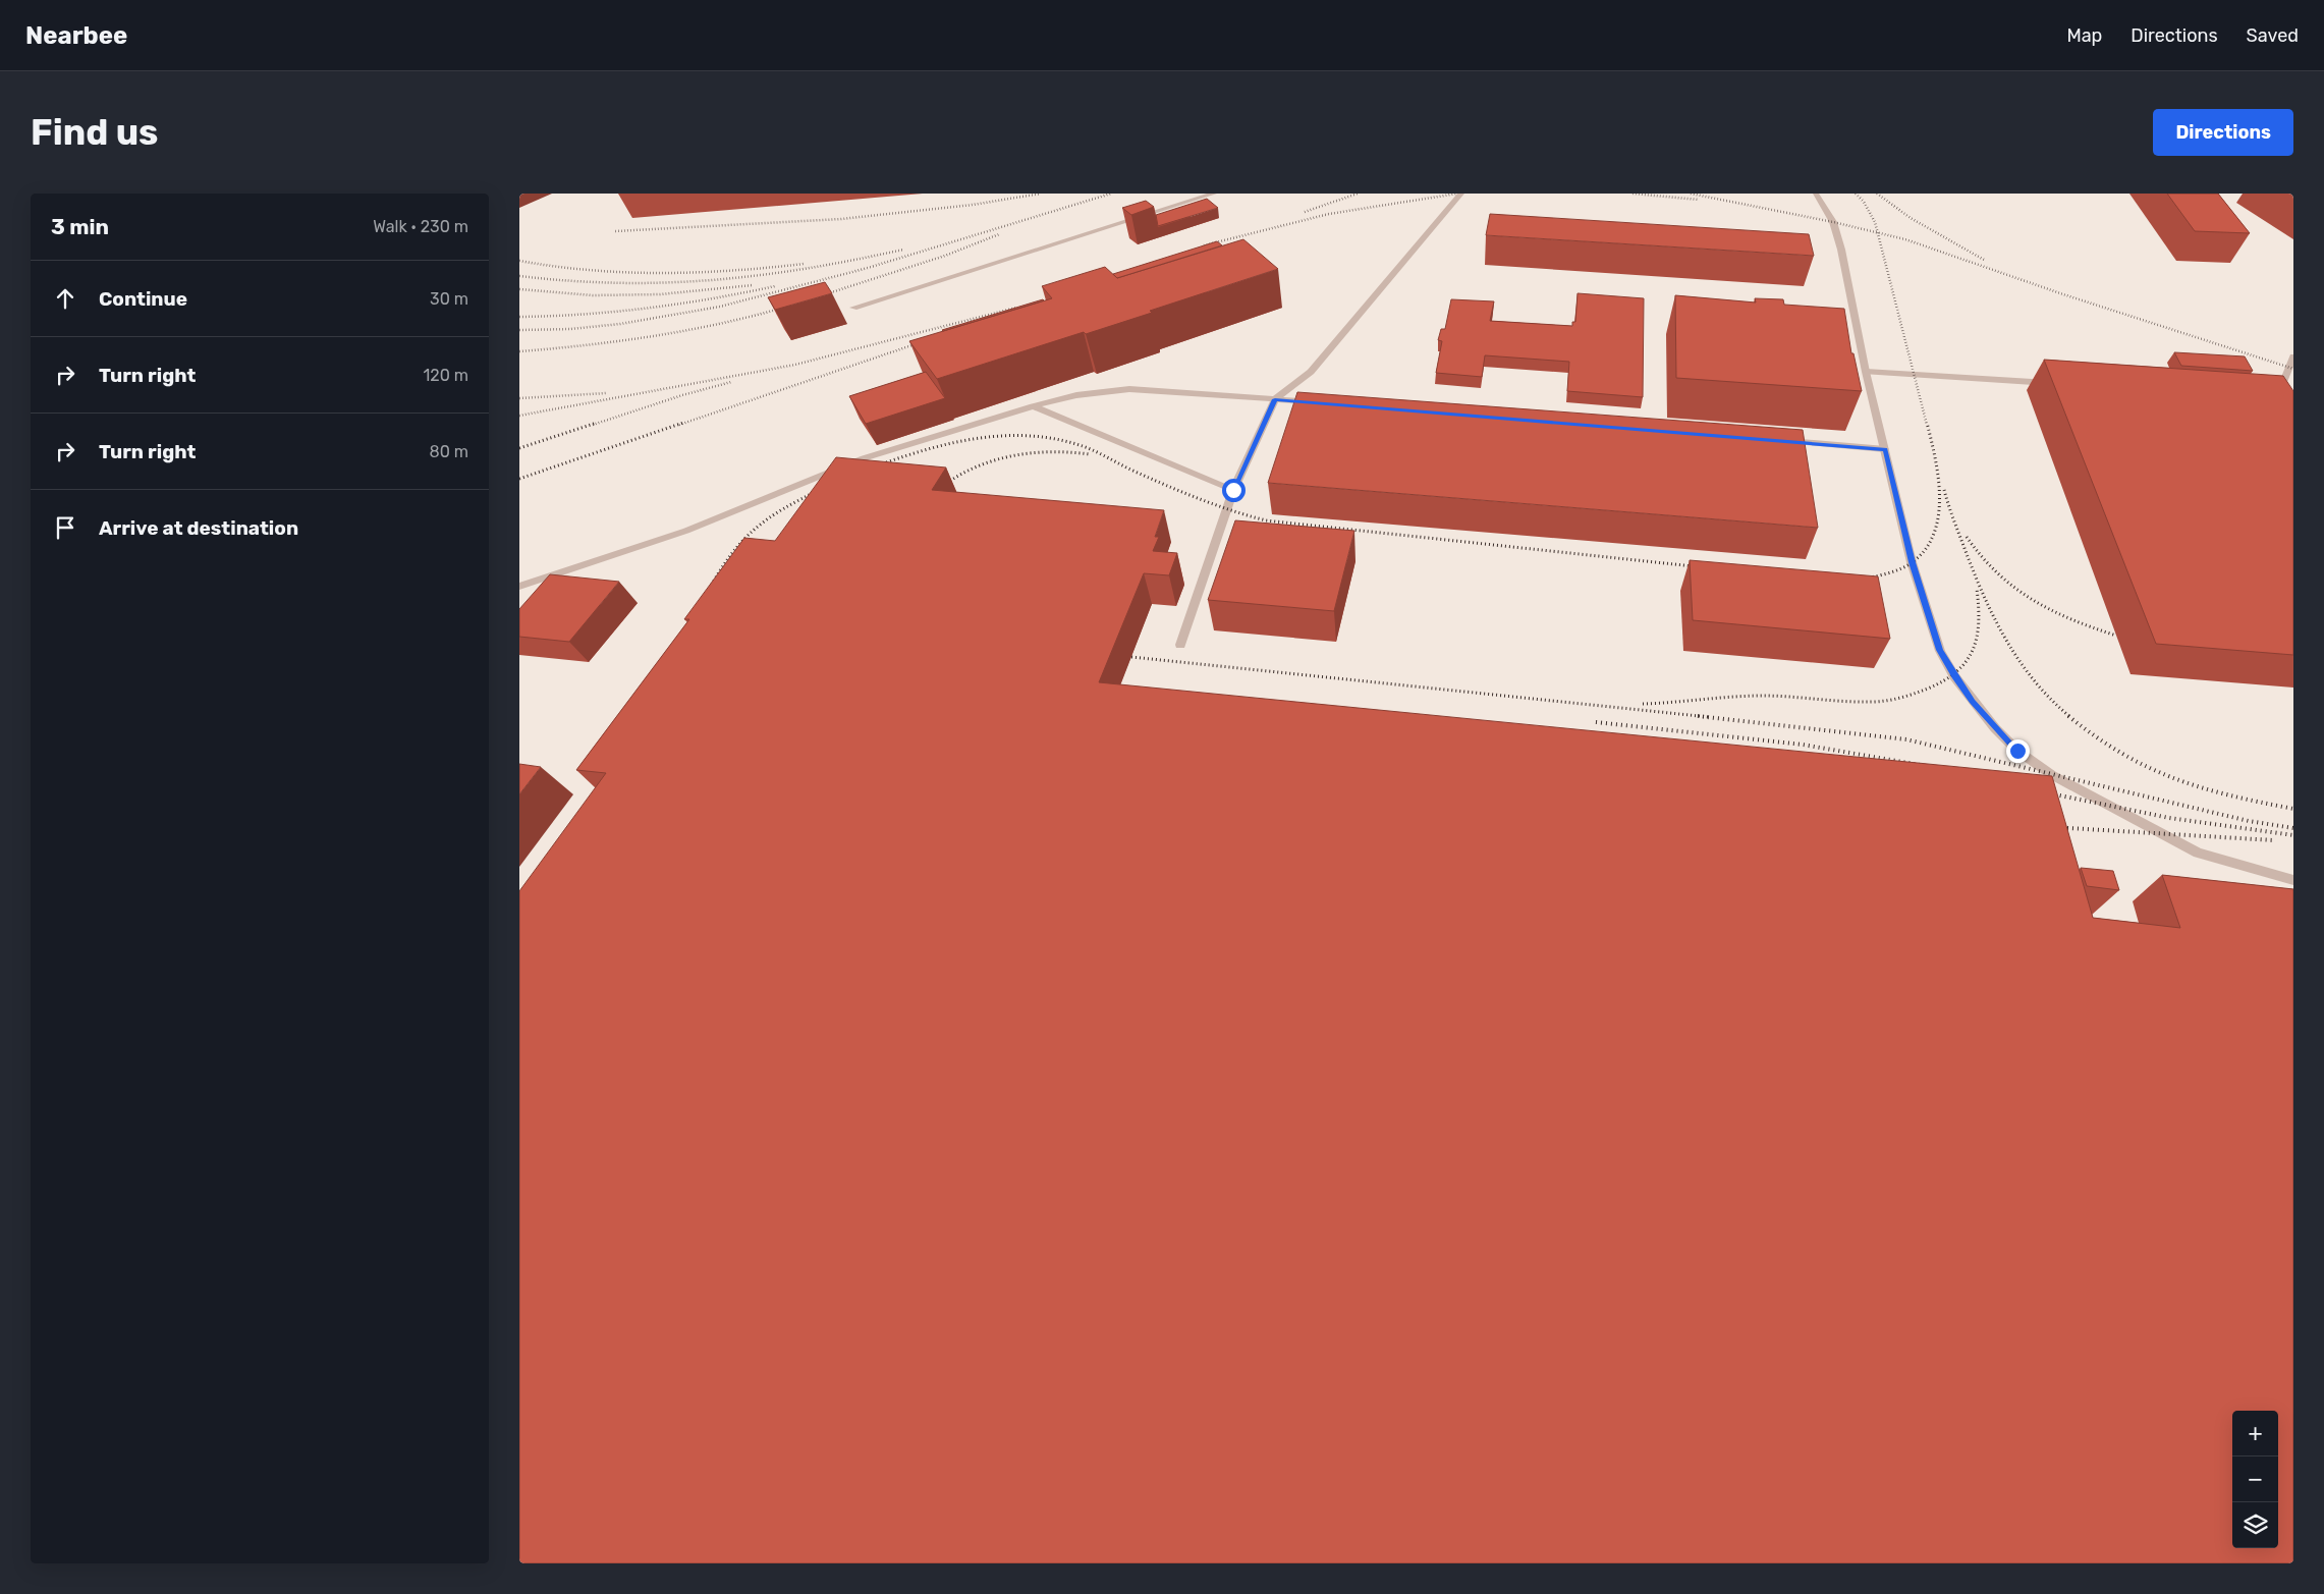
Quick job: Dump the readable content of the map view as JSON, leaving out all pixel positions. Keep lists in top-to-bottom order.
{
  "page": {
    "header": "Nearbee",
    "nav": ["Map", "Directions", "Saved"],
    "buttons": "Directions",
    "title": "Find us",
    "heading": ["3 min", "Walk · 230 m"],
    "list": [
      ["Continue", "30 m"],
      ["Turn right", "120 m"],
      ["Turn right", "80 m"],
      "Arrive at destination"
    ],
    "map_buttons": ["+", "−"]
  }
}
